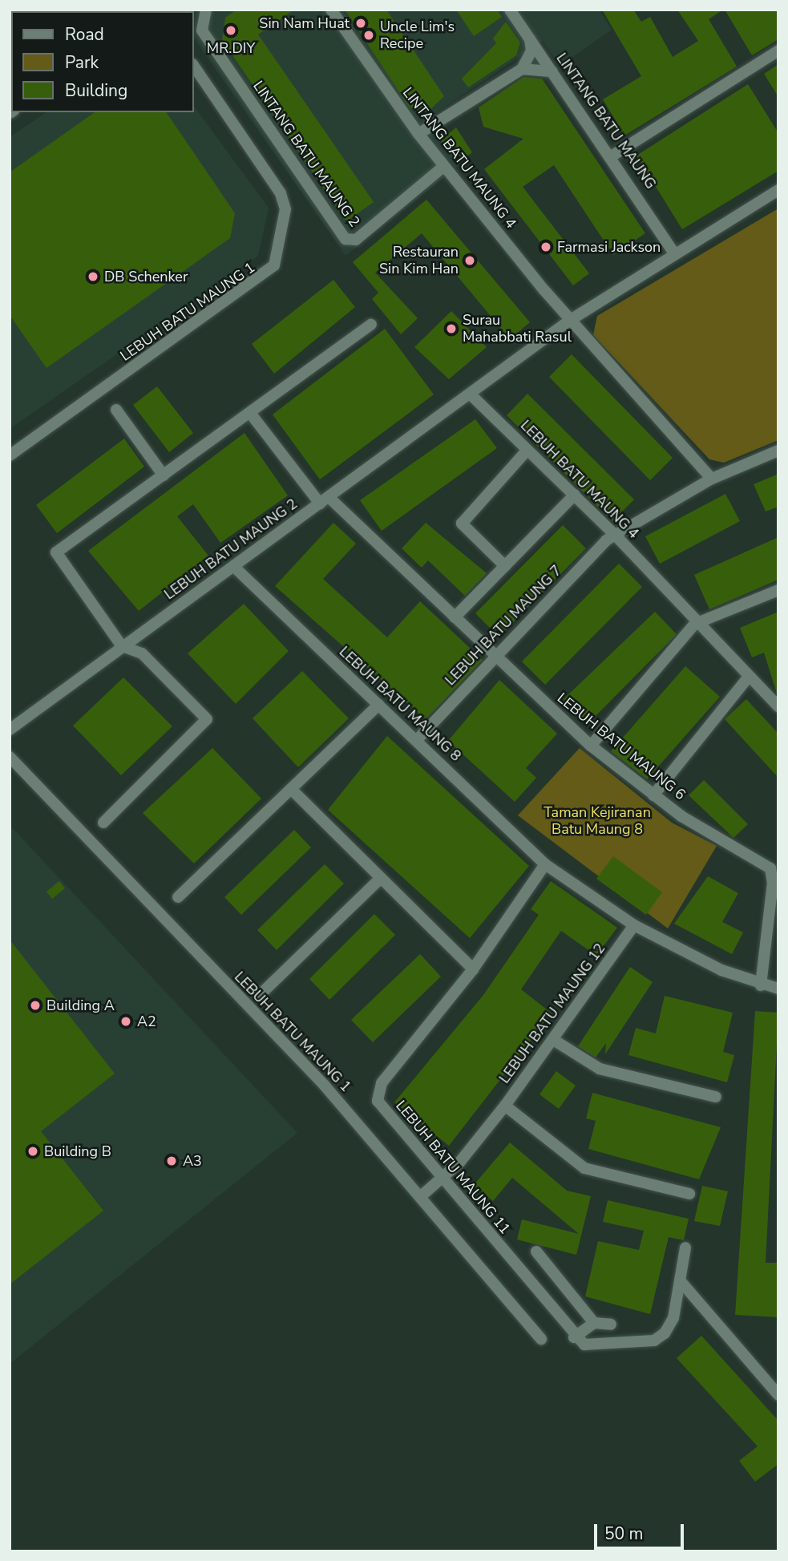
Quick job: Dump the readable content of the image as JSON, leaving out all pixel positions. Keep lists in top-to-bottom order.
{
  "streets": {
    "street": [
      "LINTANG BATU MAUNG",
      "LINTANG BATU MAUNG 2",
      "LINTANG BATU MAUNG 4",
      "LEBUH BATU MAUNG 1",
      "LEBUH BATU MAUNG 4",
      "LEBUH BATU MAUNG 2",
      "LEBUH BATU MAUNG 7",
      "LEBUH BATU MAUNG 8",
      "LEBUH BATU MAUNG 6",
      "LEBUH BATU MAUNG 12",
      "LEBUH BATU MAUNG 11"
    ]
  },
  "crossings": [
    ["LINTANG BATU MAUNG 2", "LINTANG BATU MAUNG 4"],
    ["LINTANG BATU MAUNG 4", "LEBUH BATU MAUNG 7"],
    ["LEBUH BATU MAUNG 1", "LEBUH BATU MAUNG 12"],
    ["LEBUH BATU MAUNG 4", "LEBUH BATU MAUNG 2"],
    ["LEBUH BATU MAUNG 4", "LEBUH BATU MAUNG 7"],
    ["LEBUH BATU MAUNG 2", "LEBUH BATU MAUNG 8"],
    ["LEBUH BATU MAUNG 2", "LEBUH BATU MAUNG 6"],
    ["LEBUH BATU MAUNG 7", "LEBUH BATU MAUNG 8"],
    ["LEBUH BATU MAUNG 7", "LEBUH BATU MAUNG 6"],
    ["LEBUH BATU MAUNG 8", "LEBUH BATU MAUNG 11"],
    ["LEBUH BATU MAUNG 12", "LEBUH BATU MAUNG 11"]
  ],
  "parks": ["Taman Kejiranan Batu Maung 8"],
  "places": [
    "Sin Nam Huat",
    "MR.DIY",
    "Uncle Lim's Recipe",
    "Farmasi Jackson",
    "Restauran Sin Kim Han",
    "DB Schenker",
    "Surau Mahabbati Rasul",
    "Building A",
    "A2",
    "Building B",
    "A3"
  ],
  "legend": ["Road", "Park", "Building"],
  "scale_bar": "50 m"
}
